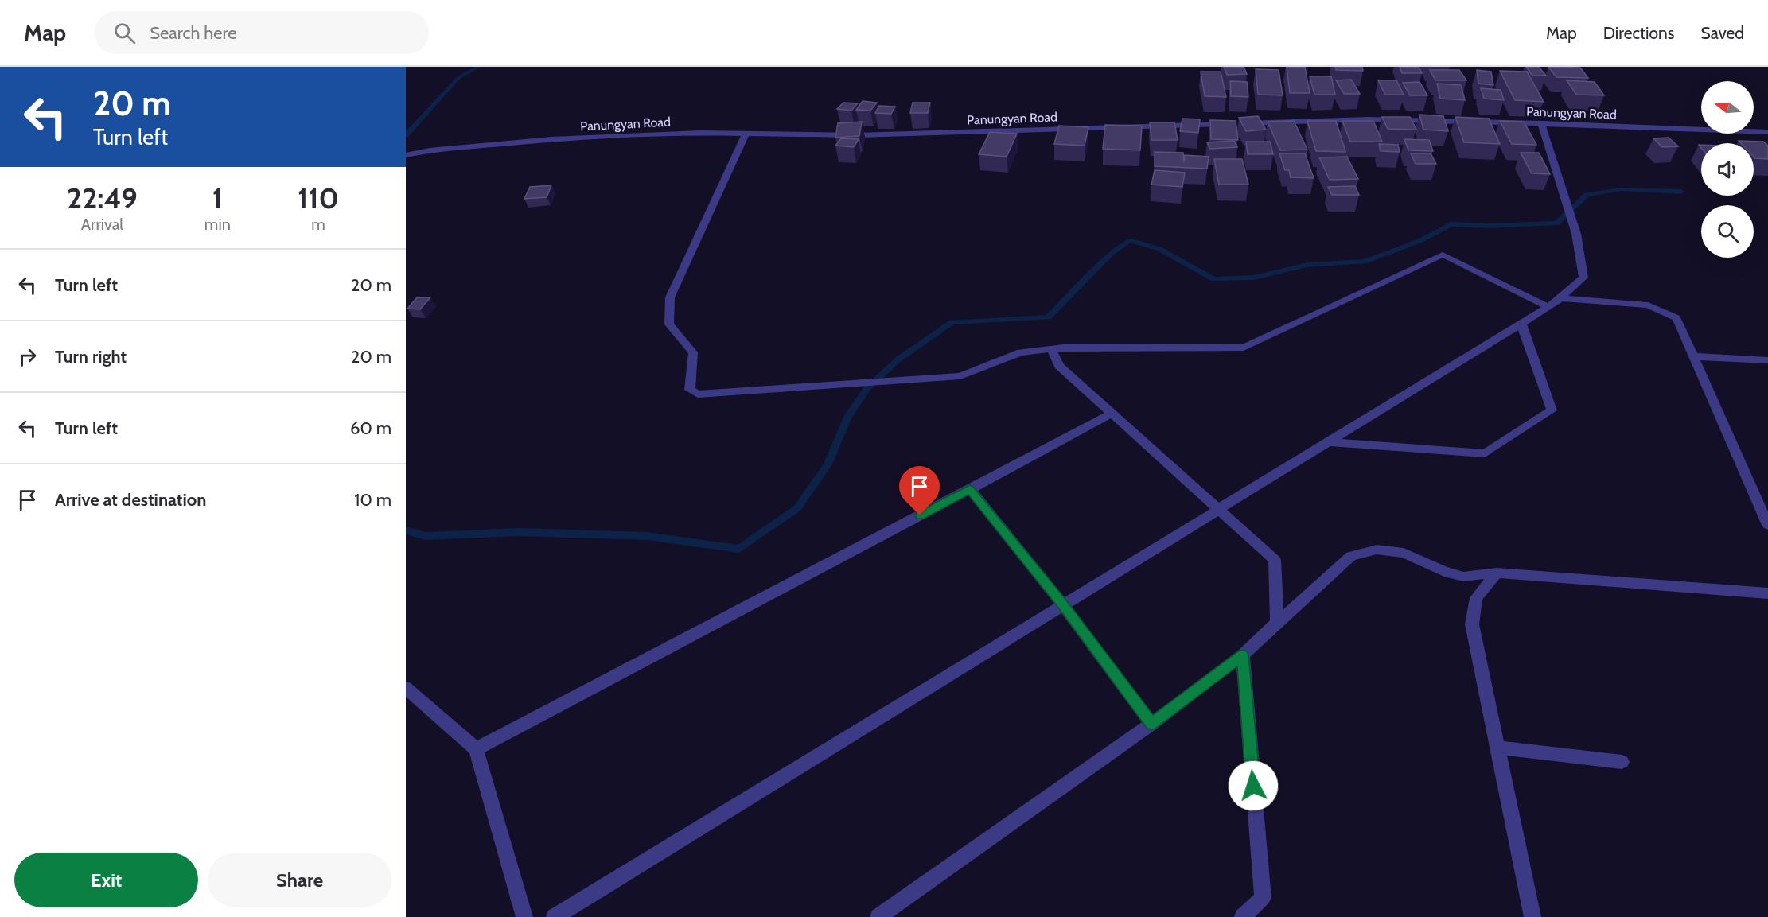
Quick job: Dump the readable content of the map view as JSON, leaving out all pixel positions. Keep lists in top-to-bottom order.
{
  "streets": {
    "street": ["Panungyan Road"]
  },
  "north": "left",
  "page": {
    "header": "Map",
    "search": "Search here",
    "nav": ["Map", "Directions", "Saved"],
    "turn": ["20 m", "Turn left"],
    "eta": [
      "22:49",
      "Arrival",
      "1",
      "min",
      "110",
      "m"
    ],
    "list": [
      {
        "name": "Turn left",
        "value": "20 m"
      },
      {
        "name": "Turn right",
        "value": "20 m"
      },
      {
        "name": "Turn left",
        "value": "60 m"
      },
      {
        "name": "Arrive at destination",
        "value": "10 m"
      }
    ],
    "buttons": ["Exit", "Share"]
  }
}
